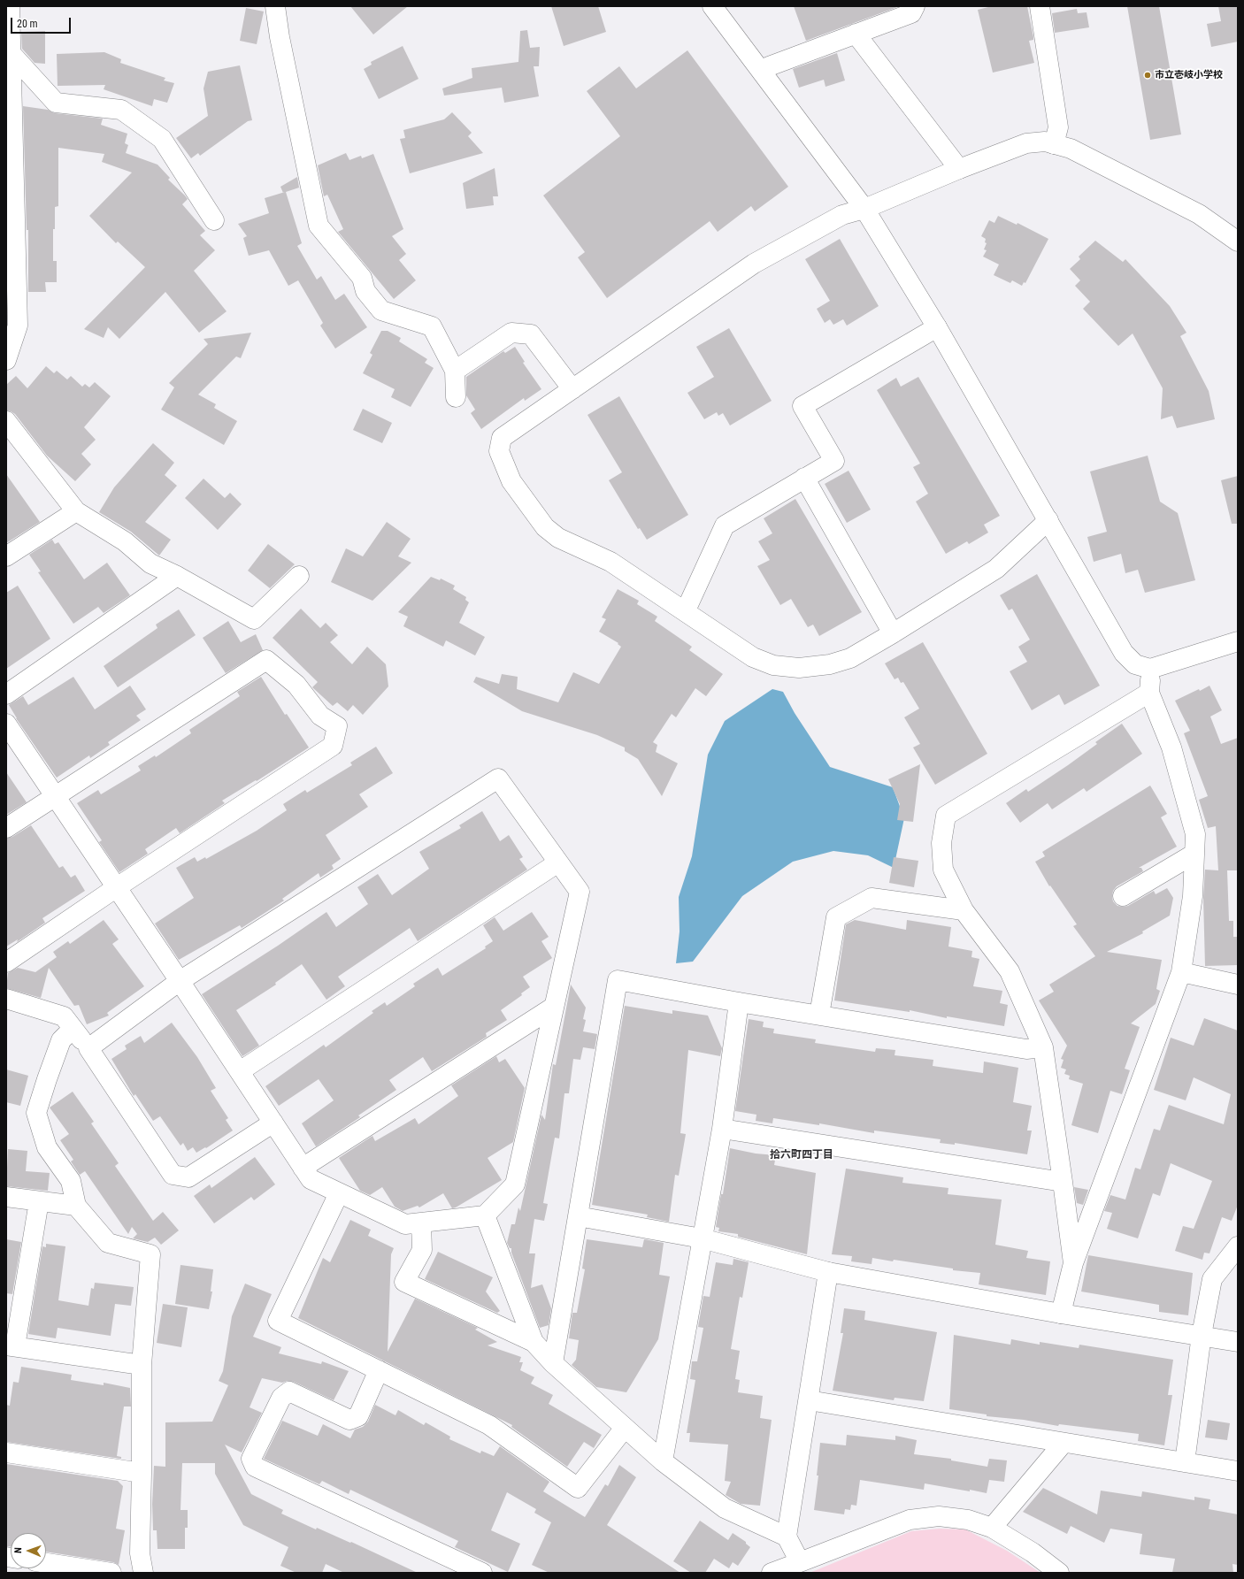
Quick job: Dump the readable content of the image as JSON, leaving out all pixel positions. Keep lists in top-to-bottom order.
{
  "districts": ["拾六町四丁目"],
  "places": ["市立壱岐小学校"],
  "scale_bar": "20 m",
  "north": "left"
}
